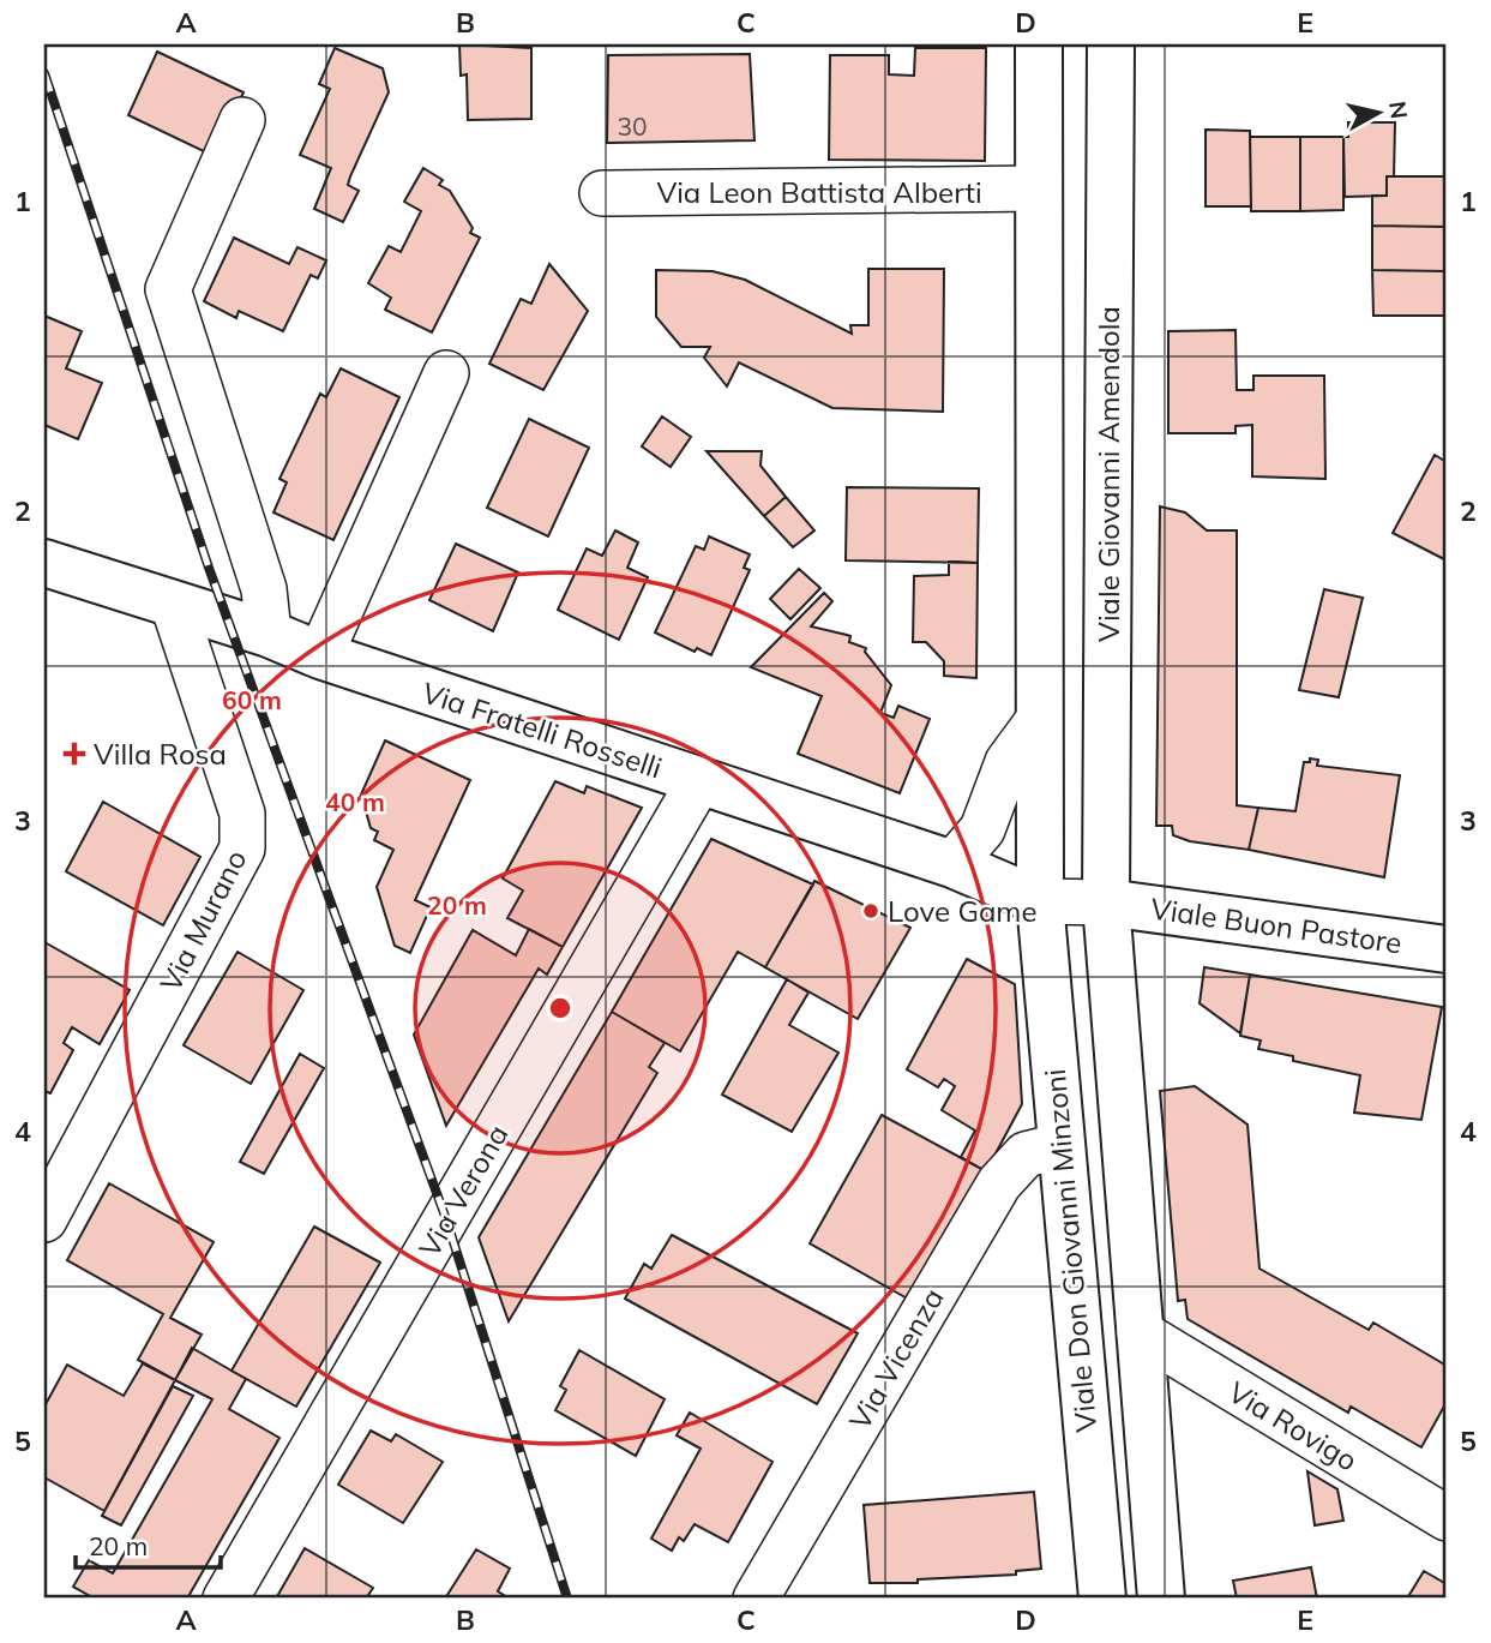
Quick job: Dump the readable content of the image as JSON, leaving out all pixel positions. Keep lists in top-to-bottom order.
{
  "streets": {
    "main road": [
      "Viale Giovanni Amendola",
      "Via Fratelli Rosselli",
      "Viale Buon Pastore",
      "Viale Don Giovanni Minzoni"
    ],
    "street": [
      "Via Leon Battista Alberti",
      "Via Murano",
      "Via Verona",
      "Via Vicenza",
      "Via Rovigo"
    ]
  },
  "crossings": [
    ["Viale Giovanni Amendola", "Viale Buon Pastore"],
    ["Via Fratelli Rosselli", "Via Murano"],
    ["Via Fratelli Rosselli", "Via Verona"],
    ["Via Fratelli Rosselli", "Viale Don Giovanni Minzoni"],
    ["Viale Don Giovanni Minzoni", "Via Vicenza"]
  ],
  "places": {
    "health": ["Villa Rosa"],
    "other": ["Love Game"]
  },
  "house_numbers": ["30"],
  "scale_bar": "20 m",
  "north": "right",
  "grid": {
    "columns": [
      "A",
      "B",
      "C",
      "D",
      "E"
    ],
    "rows": [
      "1",
      "2",
      "3",
      "4",
      "5"
    ]
  },
  "rings": ["60 m", "40 m", "20 m"]
}
